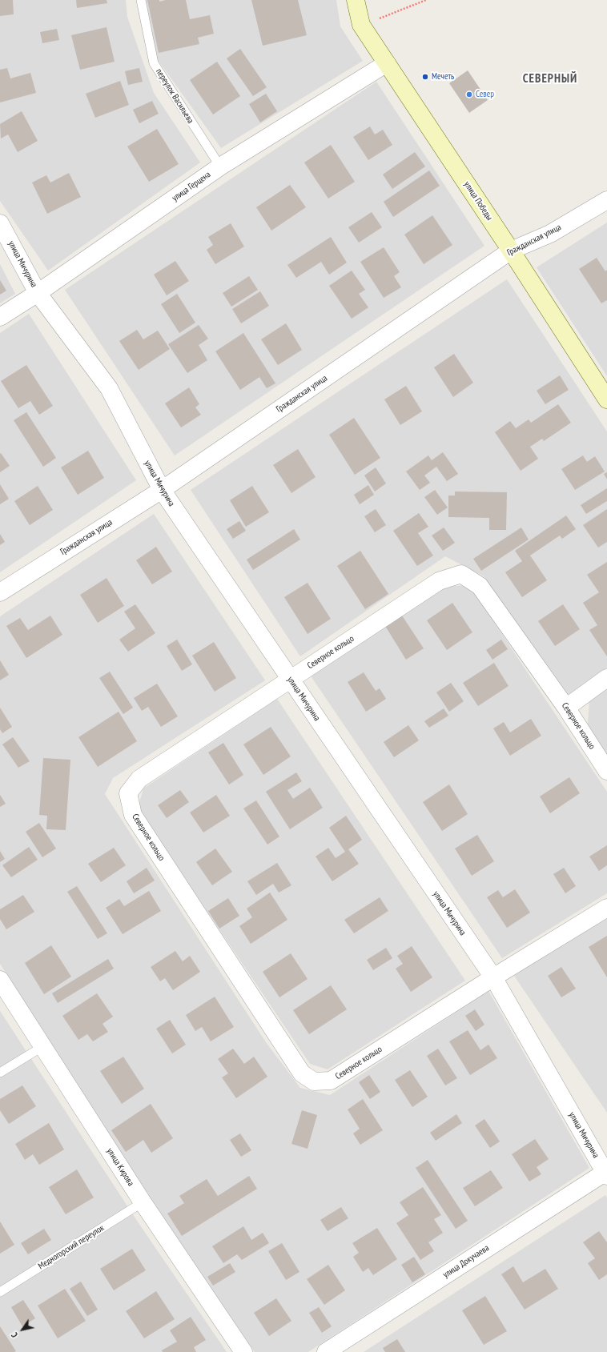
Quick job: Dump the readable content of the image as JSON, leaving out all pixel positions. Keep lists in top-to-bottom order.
{
  "streets": {
    "street": [
      "улица Герцена",
      "улица Победы",
      "Гражданская улица",
      "улица Мичурина",
      "Северное кольцо",
      "улица Кирова",
      "улица Докучаева"
    ],
    "lane": ["переулок Васильева", "Медногорский переулок"]
  },
  "crossings": [
    ["переулок Васильева", "улица Герцена"],
    ["улица Герцена", "улица Победы"],
    ["улица Герцена", "улица Мичурина"],
    ["улица Победы", "Гражданская улица"],
    ["Гражданская улица", "улица Мичурина"],
    ["улица Мичурина", "Северное кольцо"],
    ["улица Мичурина", "улица Докучаева"],
    ["улица Кирова", "Медногорский переулок"]
  ],
  "districts": ["СЕВЕРНЫЙ"],
  "places": ["Мечеть", "Север"],
  "north": "bottom left"
}
